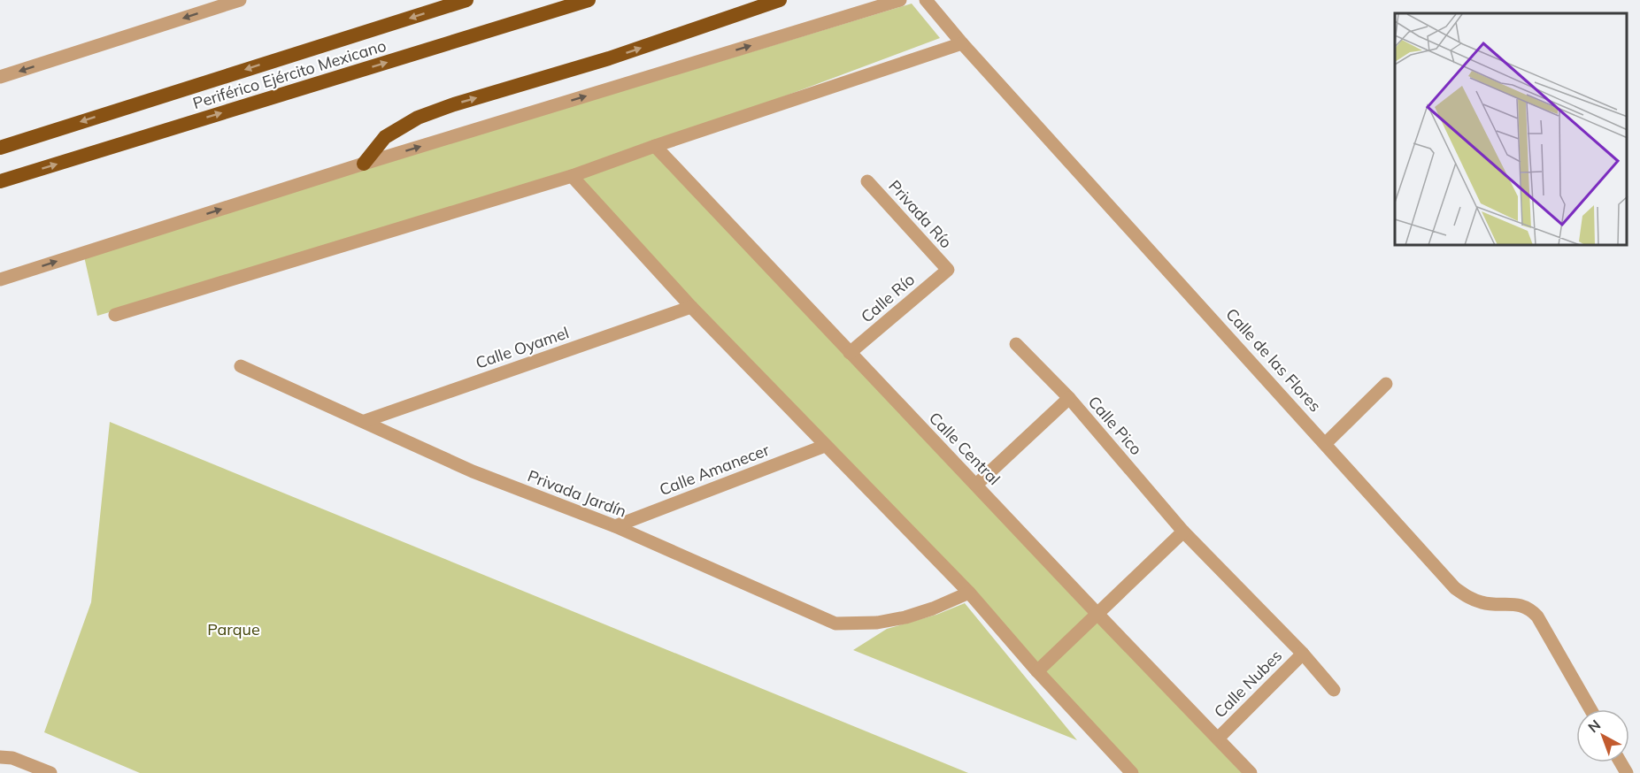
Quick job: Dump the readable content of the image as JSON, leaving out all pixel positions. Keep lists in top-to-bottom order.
{
  "streets": {
    "highway": ["Periférico Ejército Mexicano"],
    "street": [
      "Privada Río",
      "Calle Río",
      "Calle Oyamel",
      "Calle de las Flores",
      "Calle Pico",
      "Calle Central",
      "Calle Amanecer",
      "Privada Jardín",
      "Calle Nubes"
    ]
  },
  "crossings": [
    ["Privada Río", "Calle Río"],
    ["Calle Río", "Calle Central"],
    ["Calle Oyamel", "Privada Jardín"],
    ["Calle Pico", "Calle Nubes"],
    ["Calle Central", "Calle Nubes"],
    ["Calle Amanecer", "Privada Jardín"]
  ],
  "parks": ["Parque"],
  "north": "top left"
}
